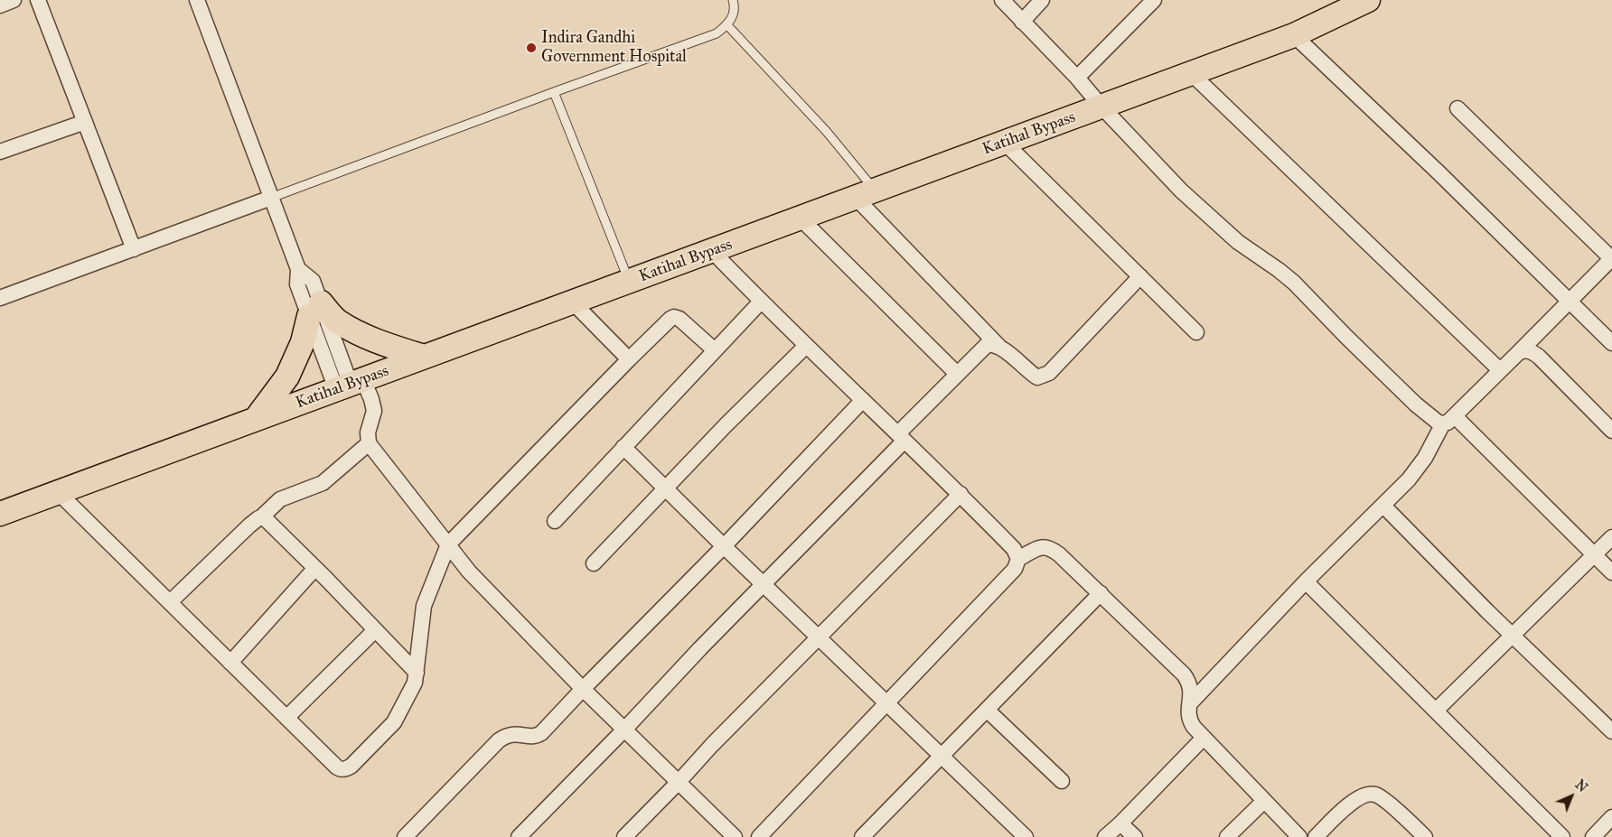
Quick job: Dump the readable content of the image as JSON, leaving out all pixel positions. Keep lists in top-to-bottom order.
{
  "streets": {
    "main road": ["Katihal Bypass"]
  },
  "places": ["Indira Gandhi Government Hospital"],
  "north": "top right"
}
